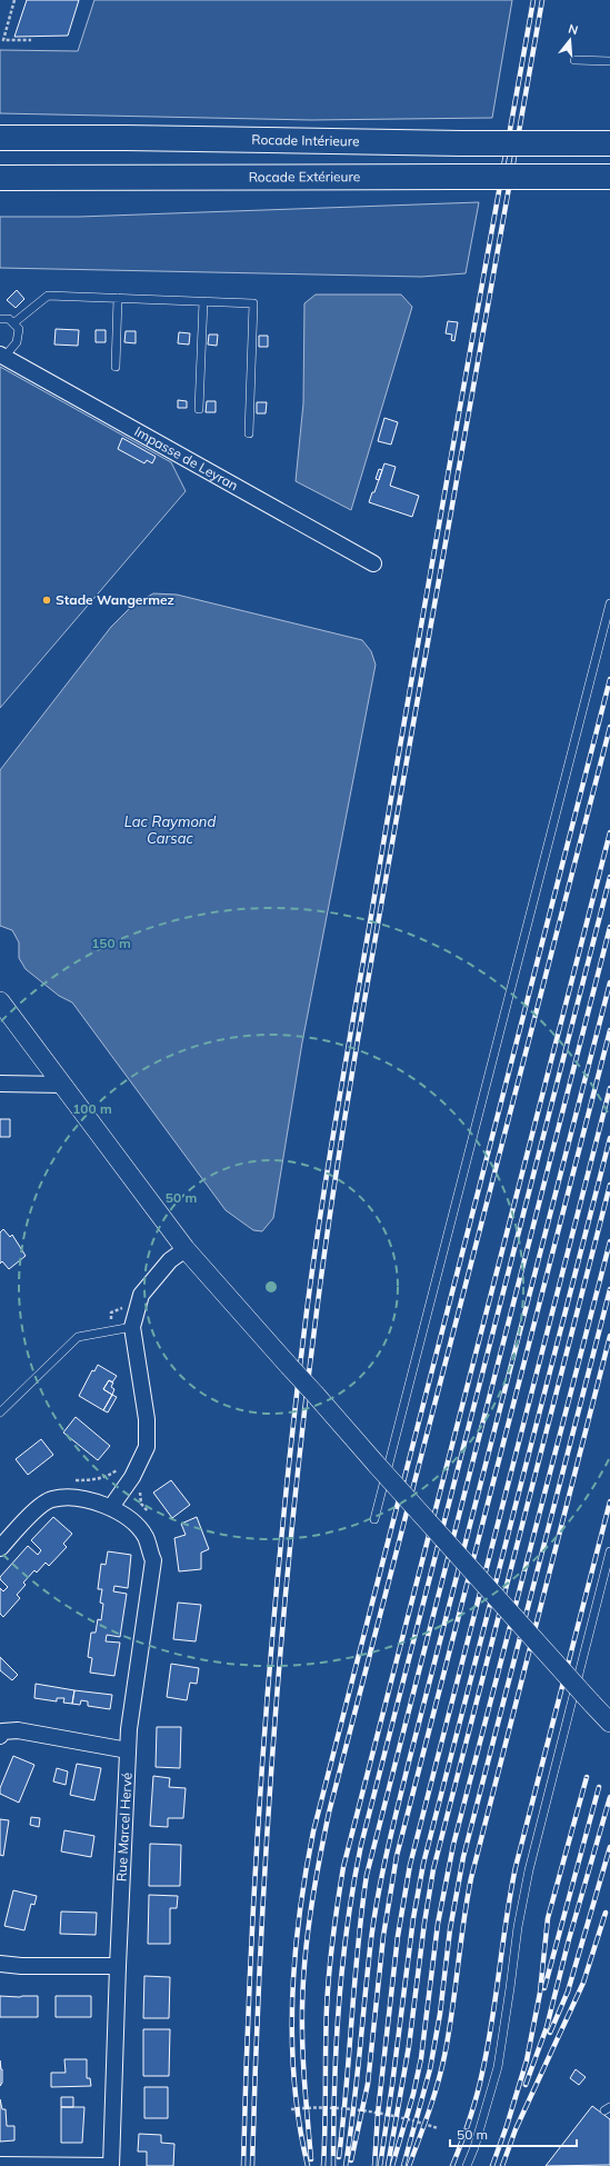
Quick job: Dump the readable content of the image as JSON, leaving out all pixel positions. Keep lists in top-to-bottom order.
{
  "streets": {
    "highway": ["Rocade Intérieure", "Rocade Extérieure"],
    "street": ["Impasse de Leyran", "Rue Marcel Hervé"]
  },
  "water": ["Lac Raymond Carsac"],
  "places": ["Stade Wangermez"],
  "scale_bar": "50 m",
  "north": "top",
  "rings": ["150 m", "100 m", "50 m"]
}
